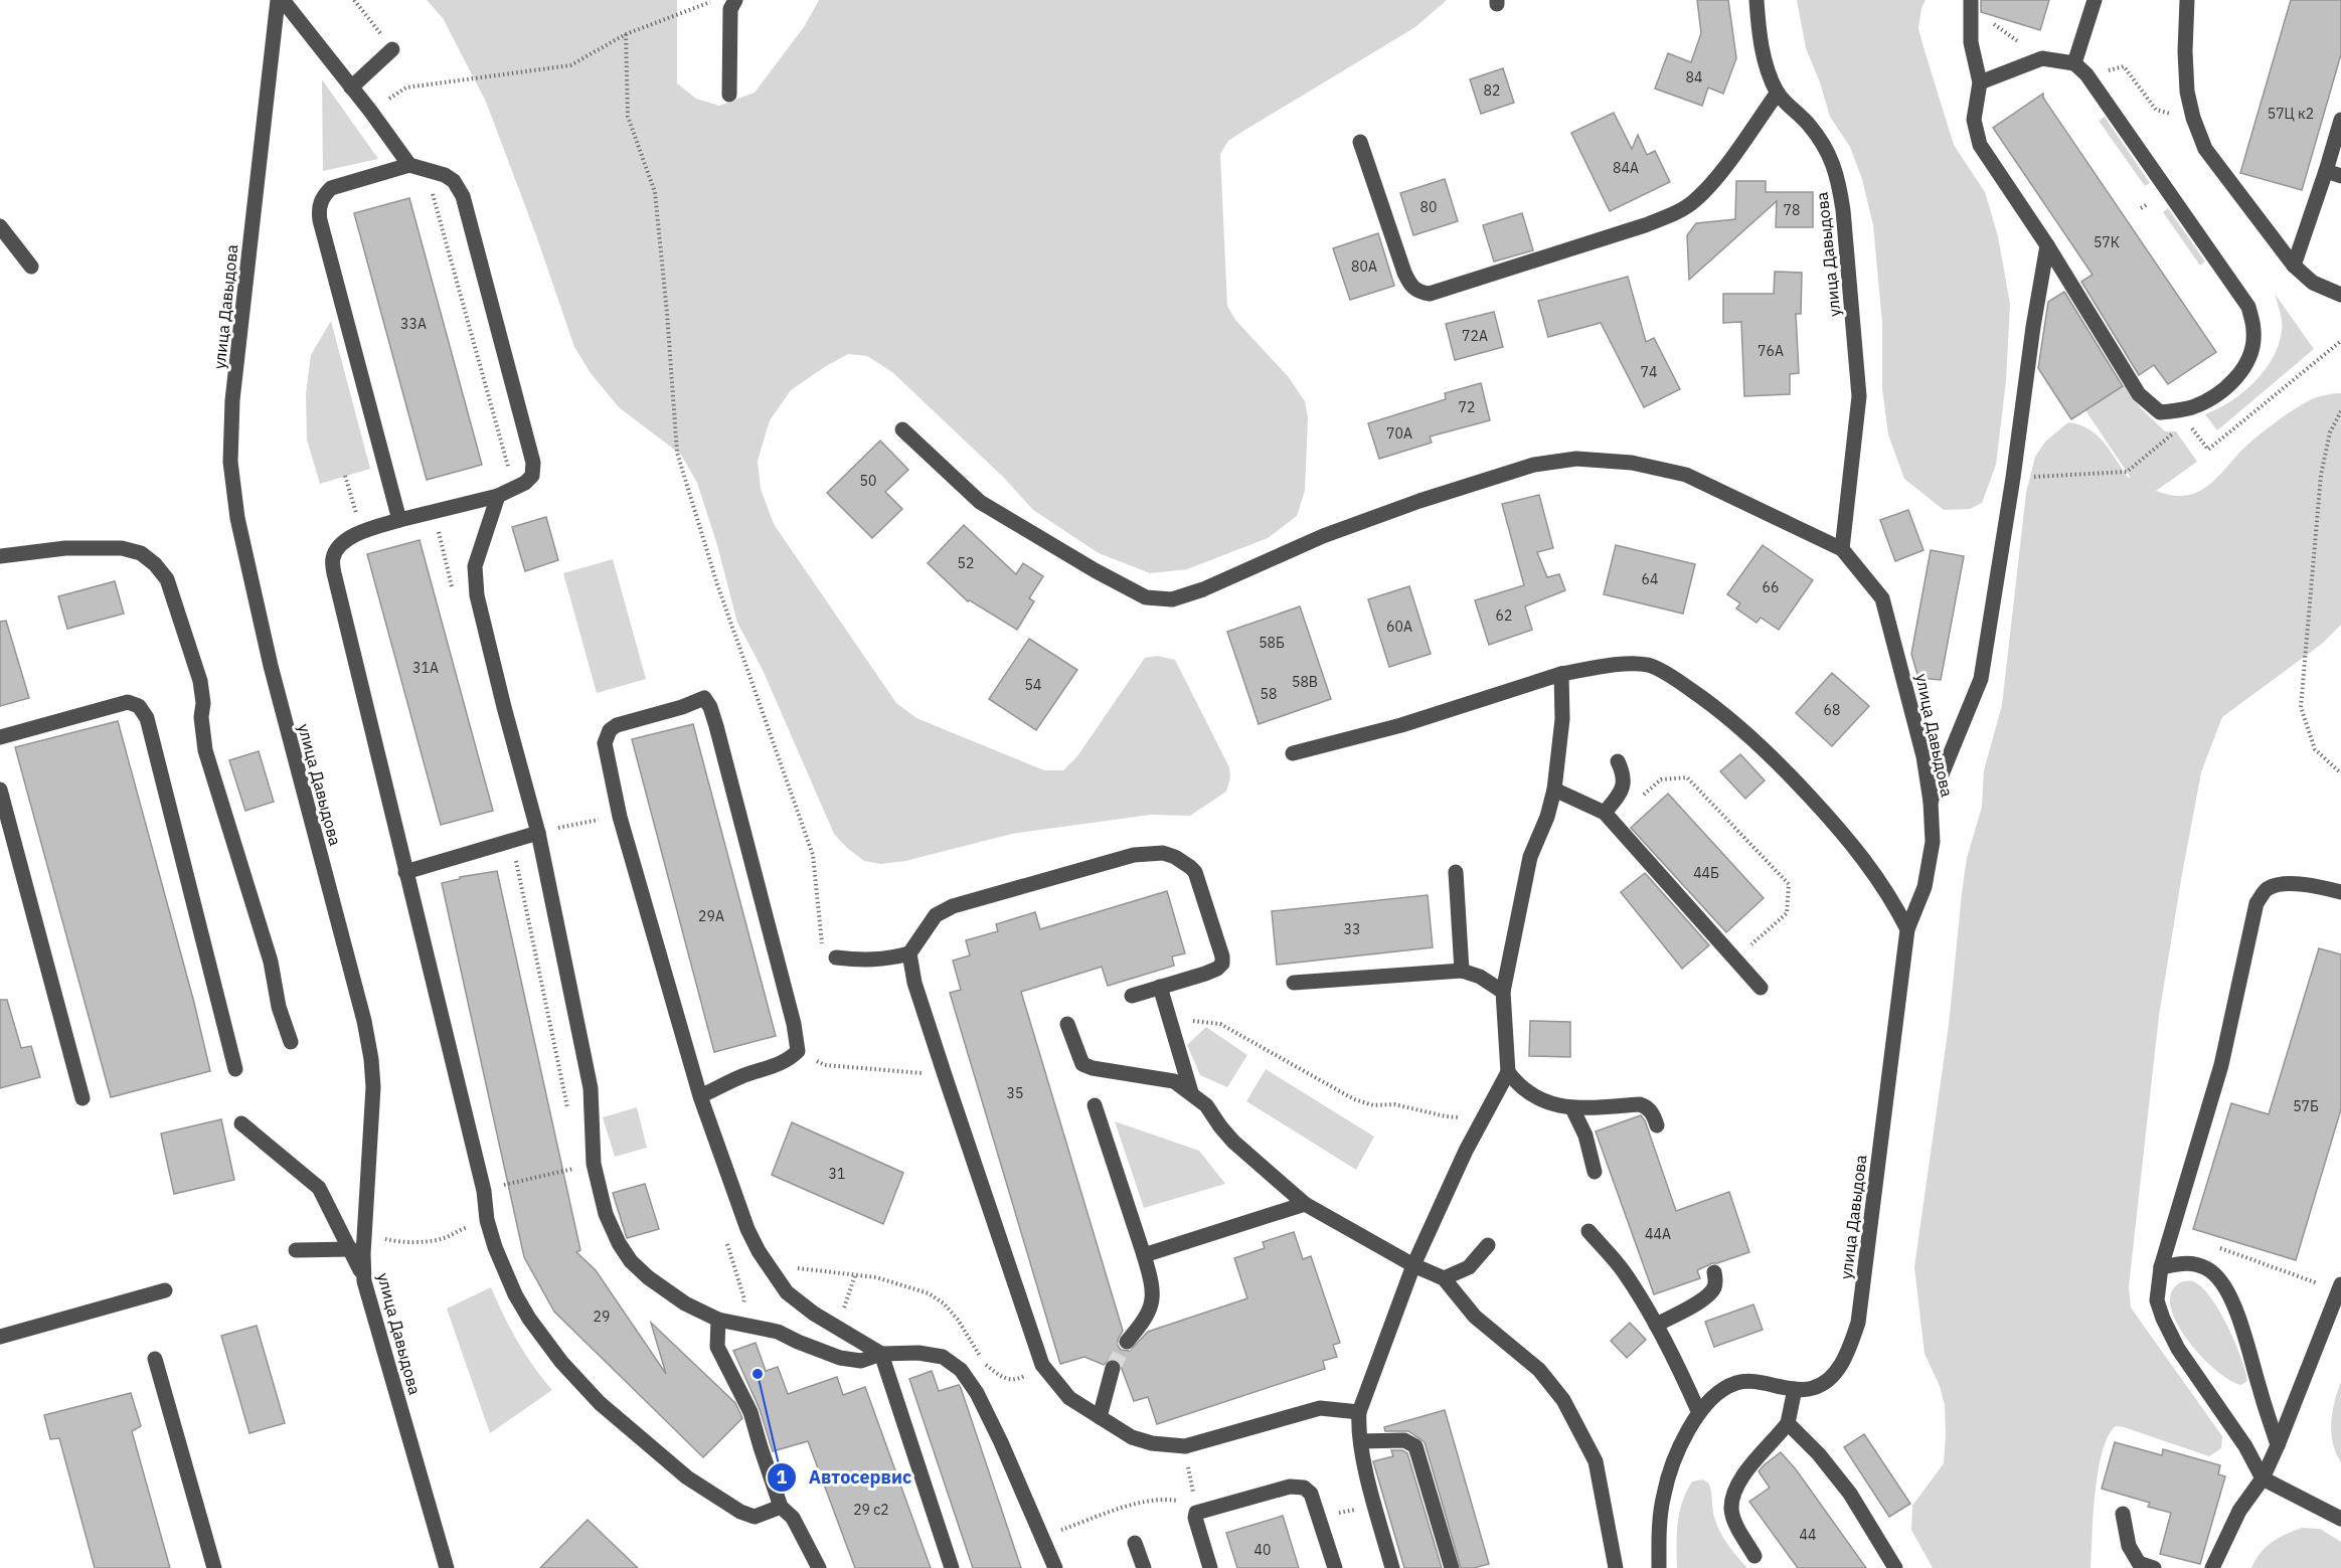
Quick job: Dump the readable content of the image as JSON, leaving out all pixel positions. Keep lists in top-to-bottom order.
{
  "streets": {
    "street": ["улица Давыдова"]
  },
  "places": ["Автосервис"],
  "house_numbers": [
    "84",
    "82",
    "57Ц к2",
    "84А",
    "80",
    "78",
    "57К",
    "80А",
    "33А",
    "72А",
    "76А",
    "74",
    "72",
    "70А",
    "50",
    "52",
    "64",
    "66",
    "62",
    "60А",
    "58Б",
    "31А",
    "58В",
    "54",
    "58",
    "68",
    "44Б",
    "29А",
    "33",
    "35",
    "57Б",
    "31",
    "44А",
    "29",
    "29 с2",
    "44",
    "40"
  ]
}
